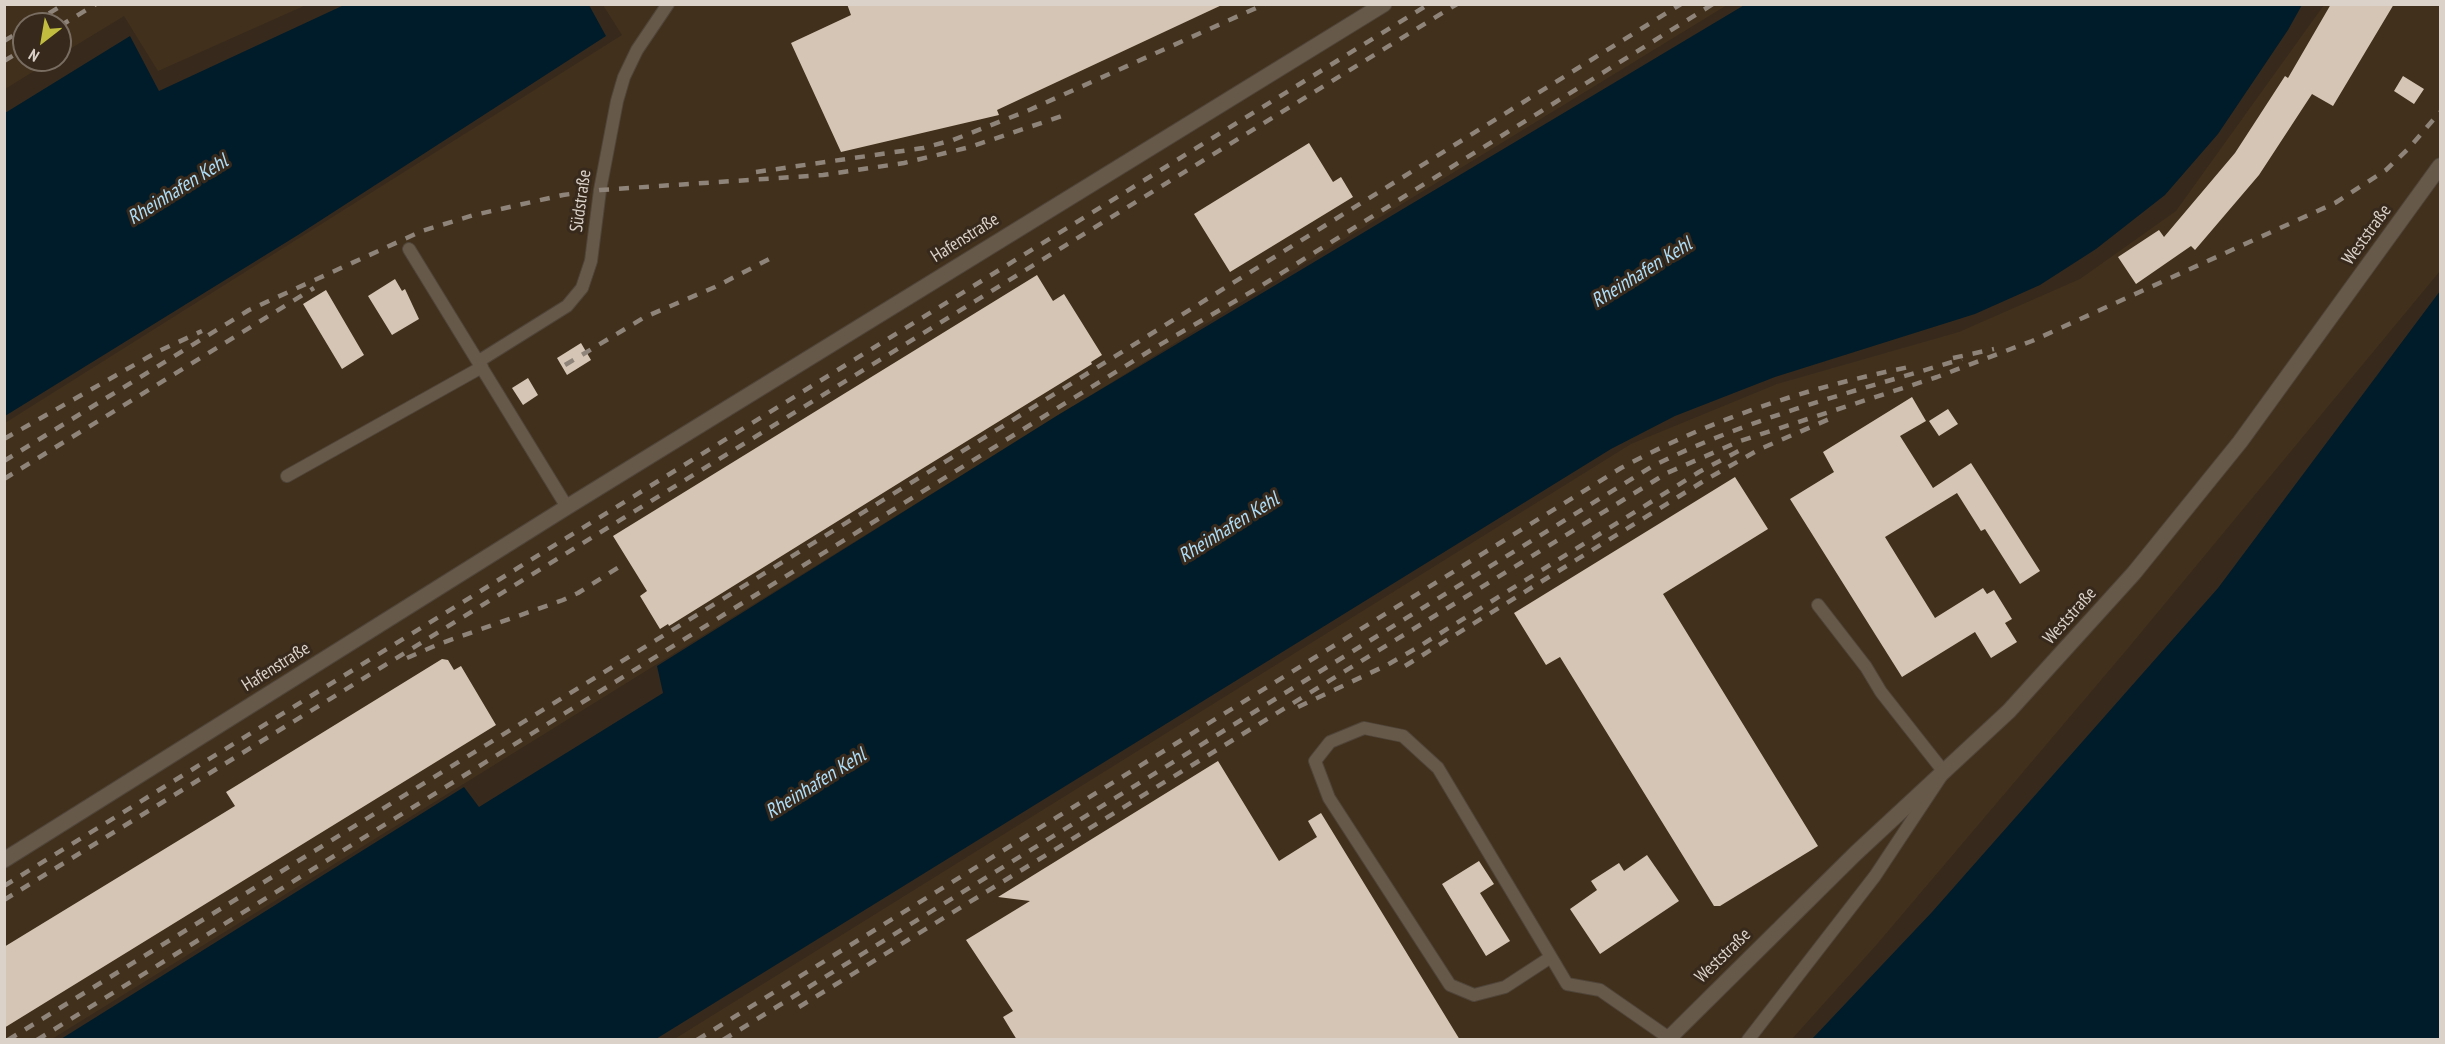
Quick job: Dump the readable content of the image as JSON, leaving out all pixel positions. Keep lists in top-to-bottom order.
{
  "streets": {
    "street": ["Weststraße", "Hafenstraße"],
    "lane": ["Südstraße"]
  },
  "water": ["Rheinhafen Kehl"],
  "north": "bottom left"
}
